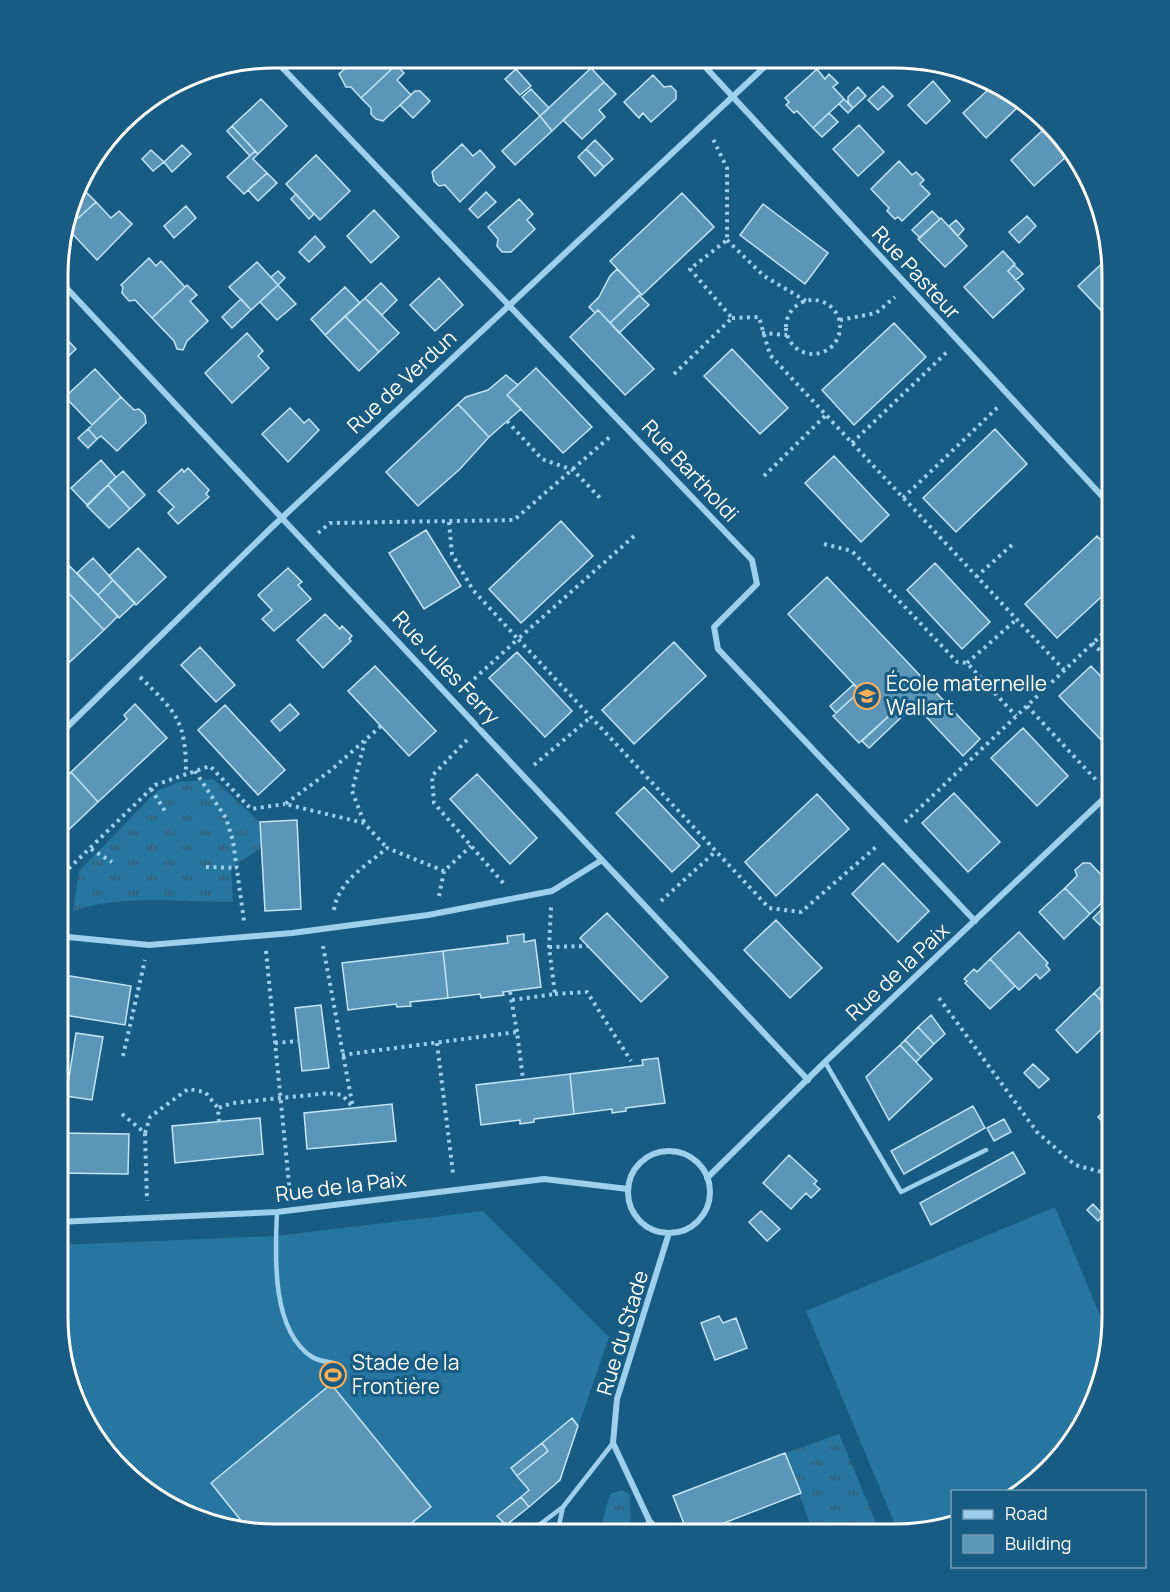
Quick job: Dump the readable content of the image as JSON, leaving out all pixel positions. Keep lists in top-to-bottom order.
{
  "streets": {
    "street": [
      "Rue Pasteur",
      "Rue de Verdun",
      "Rue Bartholdi",
      "Rue Jules Ferry",
      "Rue de la Paix",
      "Rue du Stade"
    ]
  },
  "crossings": [
    ["Rue Pasteur", "Rue de Verdun"],
    ["Rue de Verdun", "Rue Bartholdi"],
    ["Rue de Verdun", "Rue Jules Ferry"],
    ["Rue Bartholdi", "Rue de la Paix"],
    ["Rue Jules Ferry", "Rue de la Paix"],
    ["Rue de la Paix", "Rue du Stade"]
  ],
  "places": {
    "school or university": ["École maternelle Wallart"],
    "sports": ["Stade de la Frontière"]
  },
  "legend": ["Road", "Building"]
}
